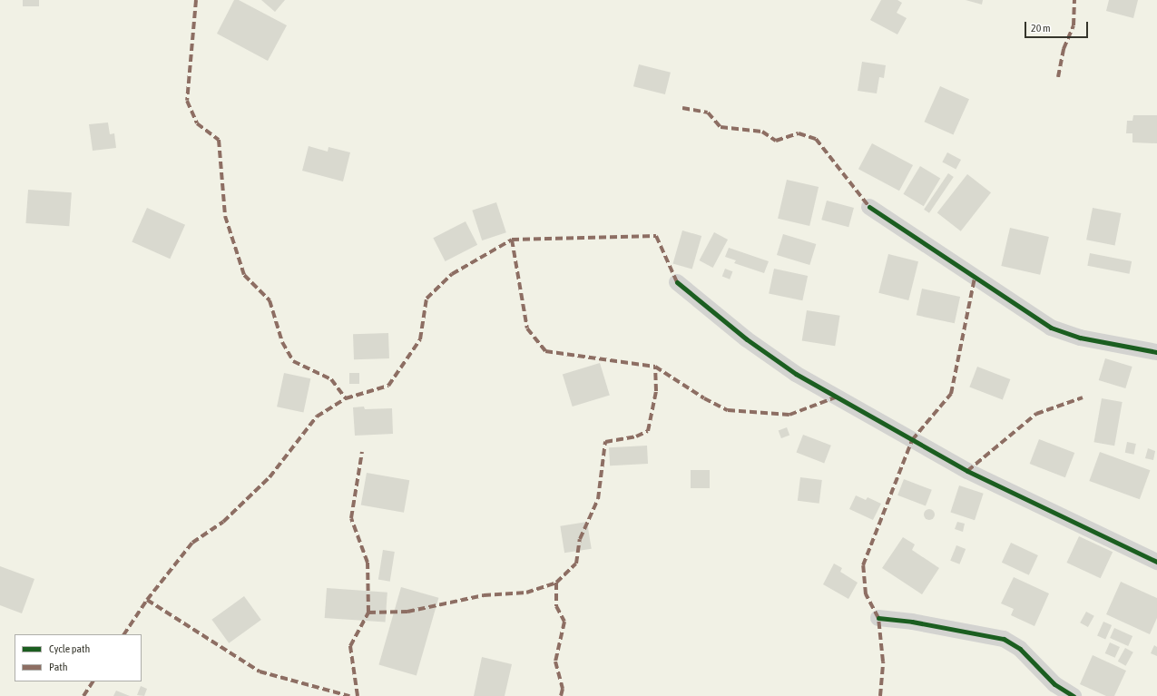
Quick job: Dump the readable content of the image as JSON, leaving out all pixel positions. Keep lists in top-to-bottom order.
{
  "legend": ["Cycle path", "Path"],
  "scale_bar": "20 m"
}
